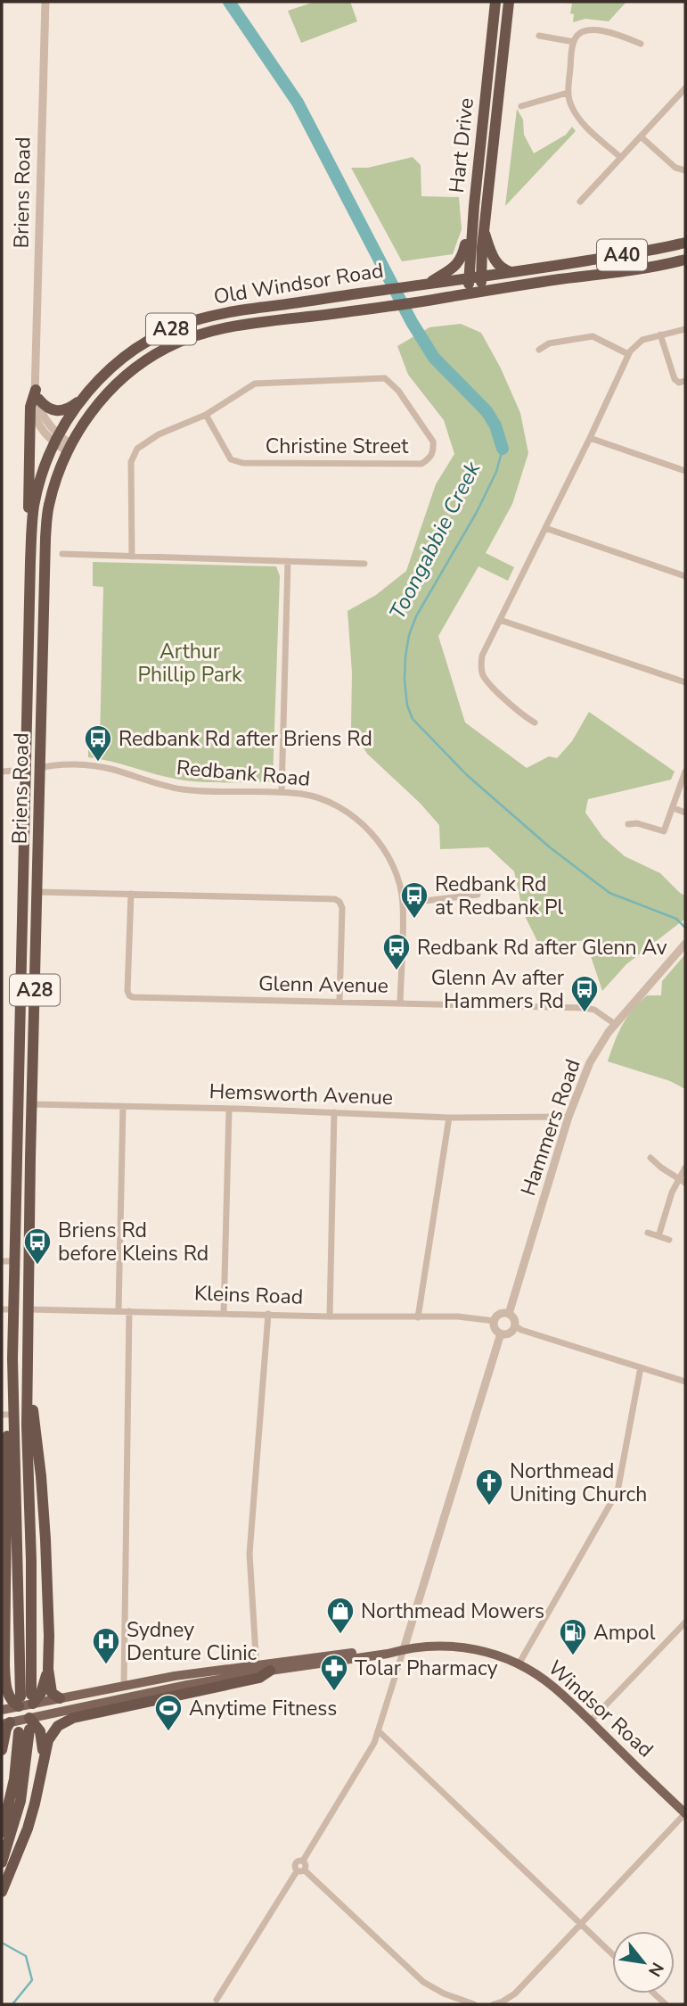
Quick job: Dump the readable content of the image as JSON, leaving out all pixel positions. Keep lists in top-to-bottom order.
{
  "streets": {
    "highway": [
      "Hart Drive",
      "Briens Road",
      "A40",
      "Old Windsor Road",
      "A28",
      "Redbank Road",
      "Kleins Road"
    ],
    "main road": ["Windsor Road"],
    "street": [
      "Christine Street",
      "Glenn Avenue",
      "Hemsworth Avenue",
      "Hammers Road"
    ]
  },
  "crossings": [
    ["Hart Drive", "Old Windsor Road"],
    ["Hart Drive", "A28"],
    ["Briens Road", "Old Windsor Road"],
    ["Briens Road", "A28"],
    ["Briens Road", "Redbank Road"],
    ["Briens Road", "Hemsworth Avenue"],
    ["Briens Road", "Kleins Road"],
    ["Briens Road", "Windsor Road"],
    ["Old Windsor Road", "A28"],
    ["A28", "Windsor Road"],
    ["Redbank Road", "Glenn Avenue"],
    ["Glenn Avenue", "Hammers Road"],
    ["Hemsworth Avenue", "Hammers Road"],
    ["Hammers Road", "Kleins Road"]
  ],
  "water": ["Toongabbie Creek"],
  "parks": ["Arthur Phillip Park"],
  "places": {
    "bus stop": [
      "Redbank Rd after Briens Rd",
      "Redbank Rd at Redbank Pl",
      "Redbank Rd after Glenn Av",
      "Glenn Av after Hammers Rd",
      "Briens Rd before Kleins Rd"
    ],
    "church": ["Northmead Uniting Church"],
    "shop": ["Northmead Mowers"],
    "fuel station": ["Ampol"],
    "hospital": ["Sydney Denture Clinic"],
    "pharmacy": ["Tolar Pharmacy"],
    "sports": ["Anytime Fitness"]
  },
  "north": "bottom right"
}
